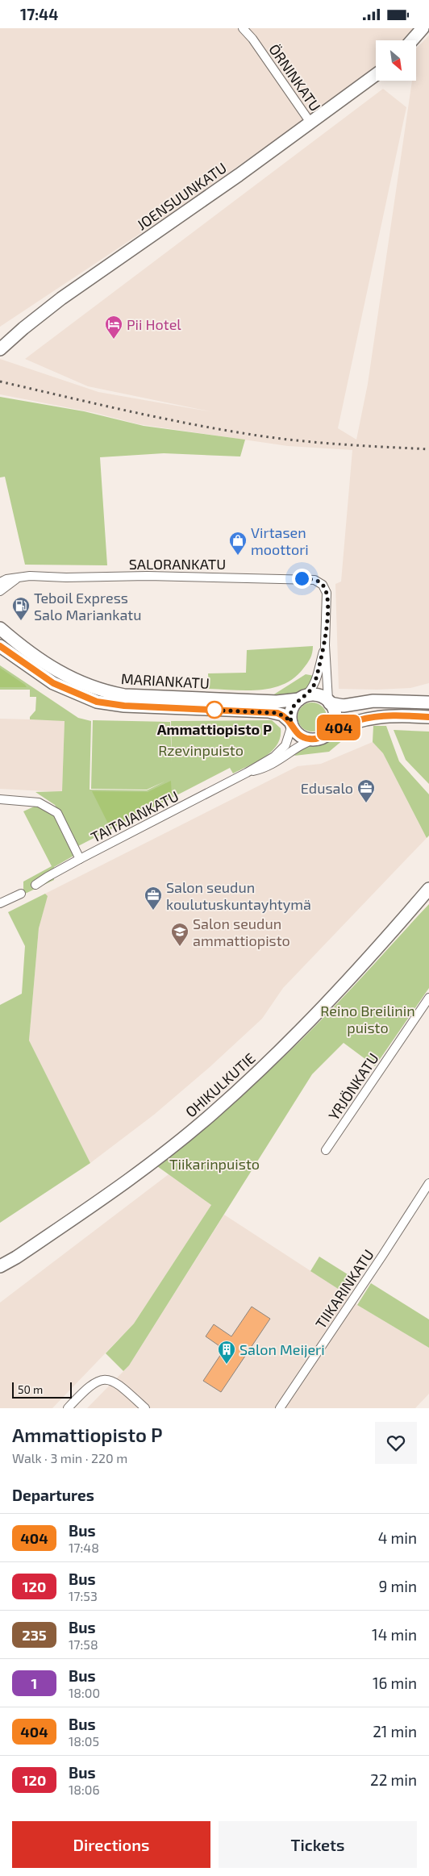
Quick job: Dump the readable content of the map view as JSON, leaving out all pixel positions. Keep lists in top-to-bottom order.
{
  "streets": {
    "main road": ["JOENSUUNKATU", "MARIANKATU", "OHIKULKUTIE"],
    "street": [
      "ÖRNINKATU",
      "SALORANKATU",
      "TAITAJANKATU",
      "YRJÖNKATU",
      "TIIKARINKATU"
    ]
  },
  "crossings": [
    ["ÖRNINKATU", "JOENSUUNKATU"],
    ["SALORANKATU", "MARIANKATU"],
    ["SALORANKATU", "TAITAJANKATU"],
    ["MARIANKATU", "TAITAJANKATU"]
  ],
  "parks": ["Rzevinpuisto", "Reino Breilinin puisto", "Tiikarinpuisto"],
  "places": {
    "hotel": ["Pii Hotel"],
    "shop": ["Virtasen moottori"],
    "fuel station": ["Teboil Express Salo Mariankatu"],
    "other": ["Ammattiopisto P"],
    "office": ["Edusalo", "Salon seudun koulutuskuntayhtymä"],
    "school or university": ["Salon seudun ammattiopisto"],
    "building": ["Salon Meijeri"]
  },
  "lines": ["bus line 404"],
  "scale_bar": "50 m",
  "north": "bottom right",
  "page": {
    "status": "17:44",
    "on_map": "404",
    "scale": "50 m",
    "heading": [
      ["Ammattiopisto P", "Walk · 3 min · 220 m"],
      "Departures"
    ],
    "list": [
      {
        "mark": "404",
        "name": "Bus",
        "note": "17:48",
        "value": "4 min"
      },
      {
        "mark": "120",
        "name": "Bus",
        "note": "17:53",
        "value": "9 min"
      },
      {
        "mark": "235",
        "name": "Bus",
        "note": "17:58",
        "value": "14 min"
      },
      {
        "mark": "1",
        "name": "Bus",
        "note": "18:00",
        "value": "16 min"
      },
      {
        "mark": "404",
        "name": "Bus",
        "note": "18:05",
        "value": "21 min"
      },
      {
        "mark": "120",
        "name": "Bus",
        "note": "18:06",
        "value": "22 min"
      }
    ],
    "buttons": ["Directions", "Tickets"]
  }
}
